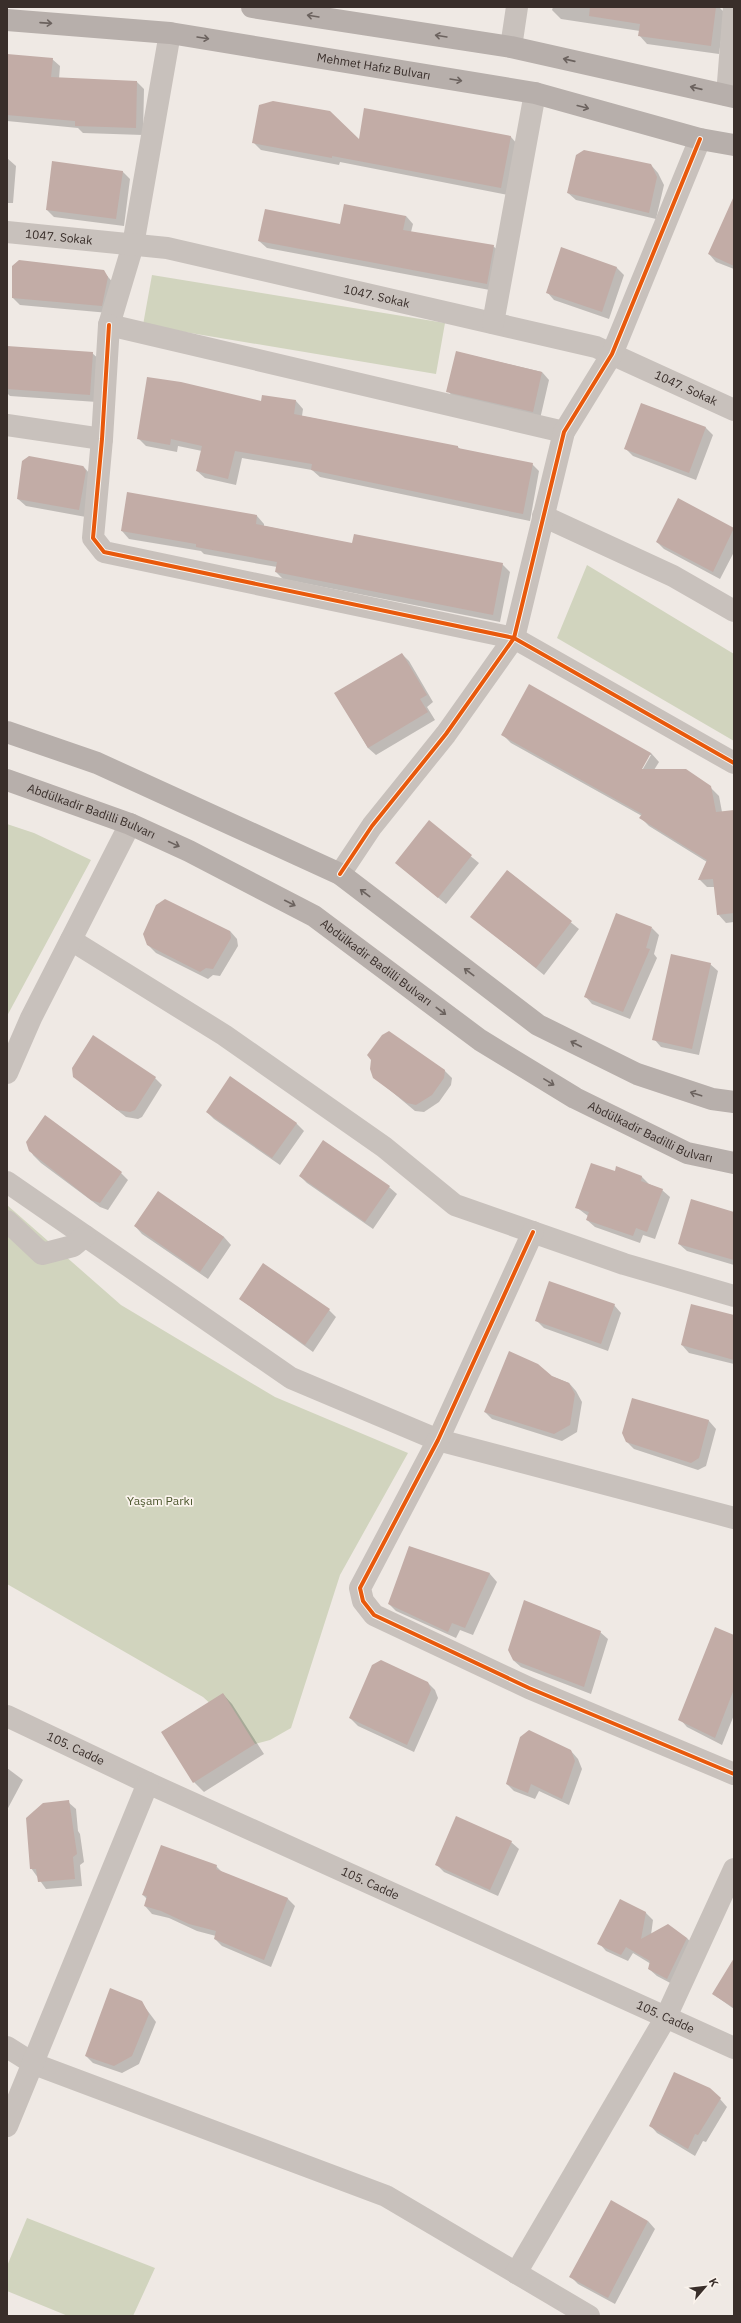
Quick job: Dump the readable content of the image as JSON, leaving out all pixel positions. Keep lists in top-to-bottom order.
{
  "streets": {
    "main road": ["Mehmet Hafız Bulvarı", "Abdülkadir Badilli Bulvarı"],
    "street": ["1047. Sokak", "105. Cadde"]
  },
  "parks": ["Yaşam Parkı"],
  "north": "top right"
}
